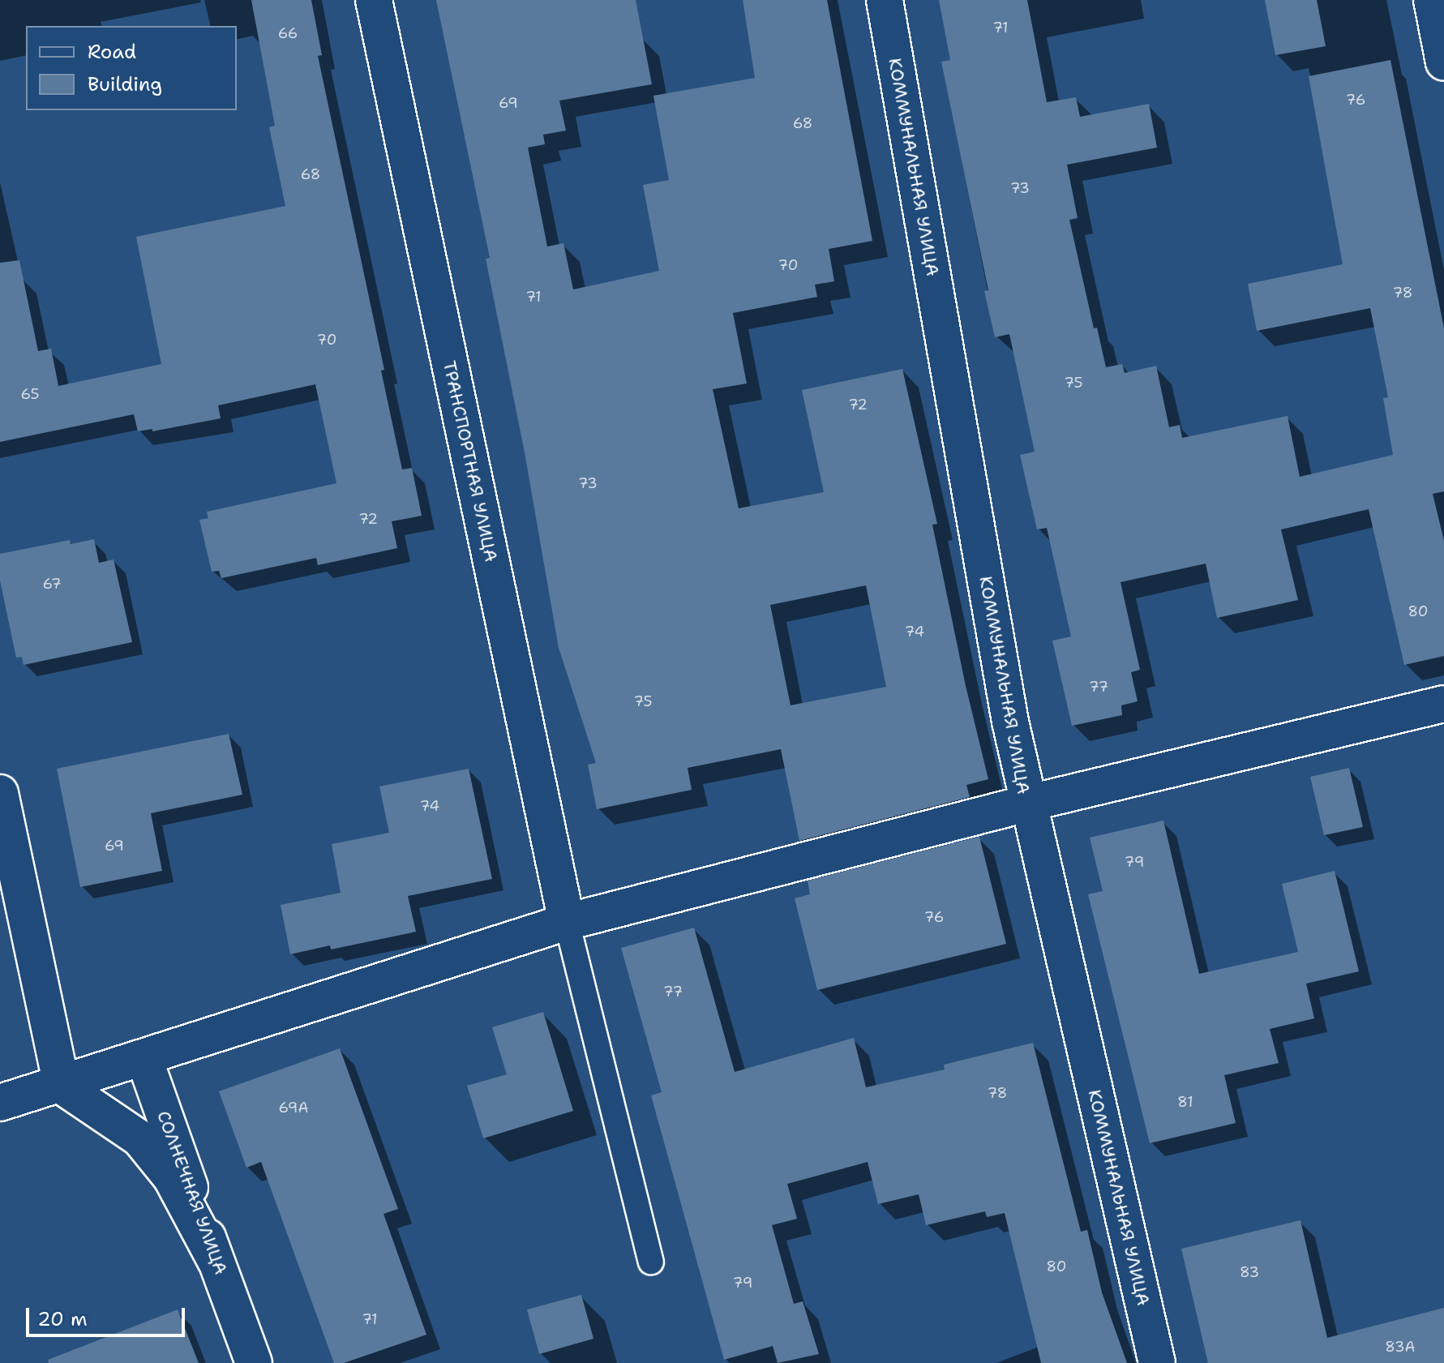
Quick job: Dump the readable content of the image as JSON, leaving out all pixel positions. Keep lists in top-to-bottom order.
{
  "streets": {
    "street": ["КОММУНАЛЬНАЯ УЛИЦА", "ТРАНСПОРТНАЯ УЛИЦА", "СОЛНЕЧНАЯ УЛИЦА"]
  },
  "house_numbers": [
    "71",
    "66",
    "76",
    "69",
    "68",
    "68",
    "73",
    "70",
    "78",
    "71",
    "70",
    "75",
    "65",
    "72",
    "73",
    "72",
    "67",
    "80",
    "74",
    "77",
    "75",
    "74",
    "69",
    "79",
    "76",
    "77",
    "78",
    "81",
    "69А",
    "80",
    "83",
    "79",
    "71",
    "83А"
  ],
  "legend": ["Road", "Building"],
  "scale_bar": "20 m"
}
